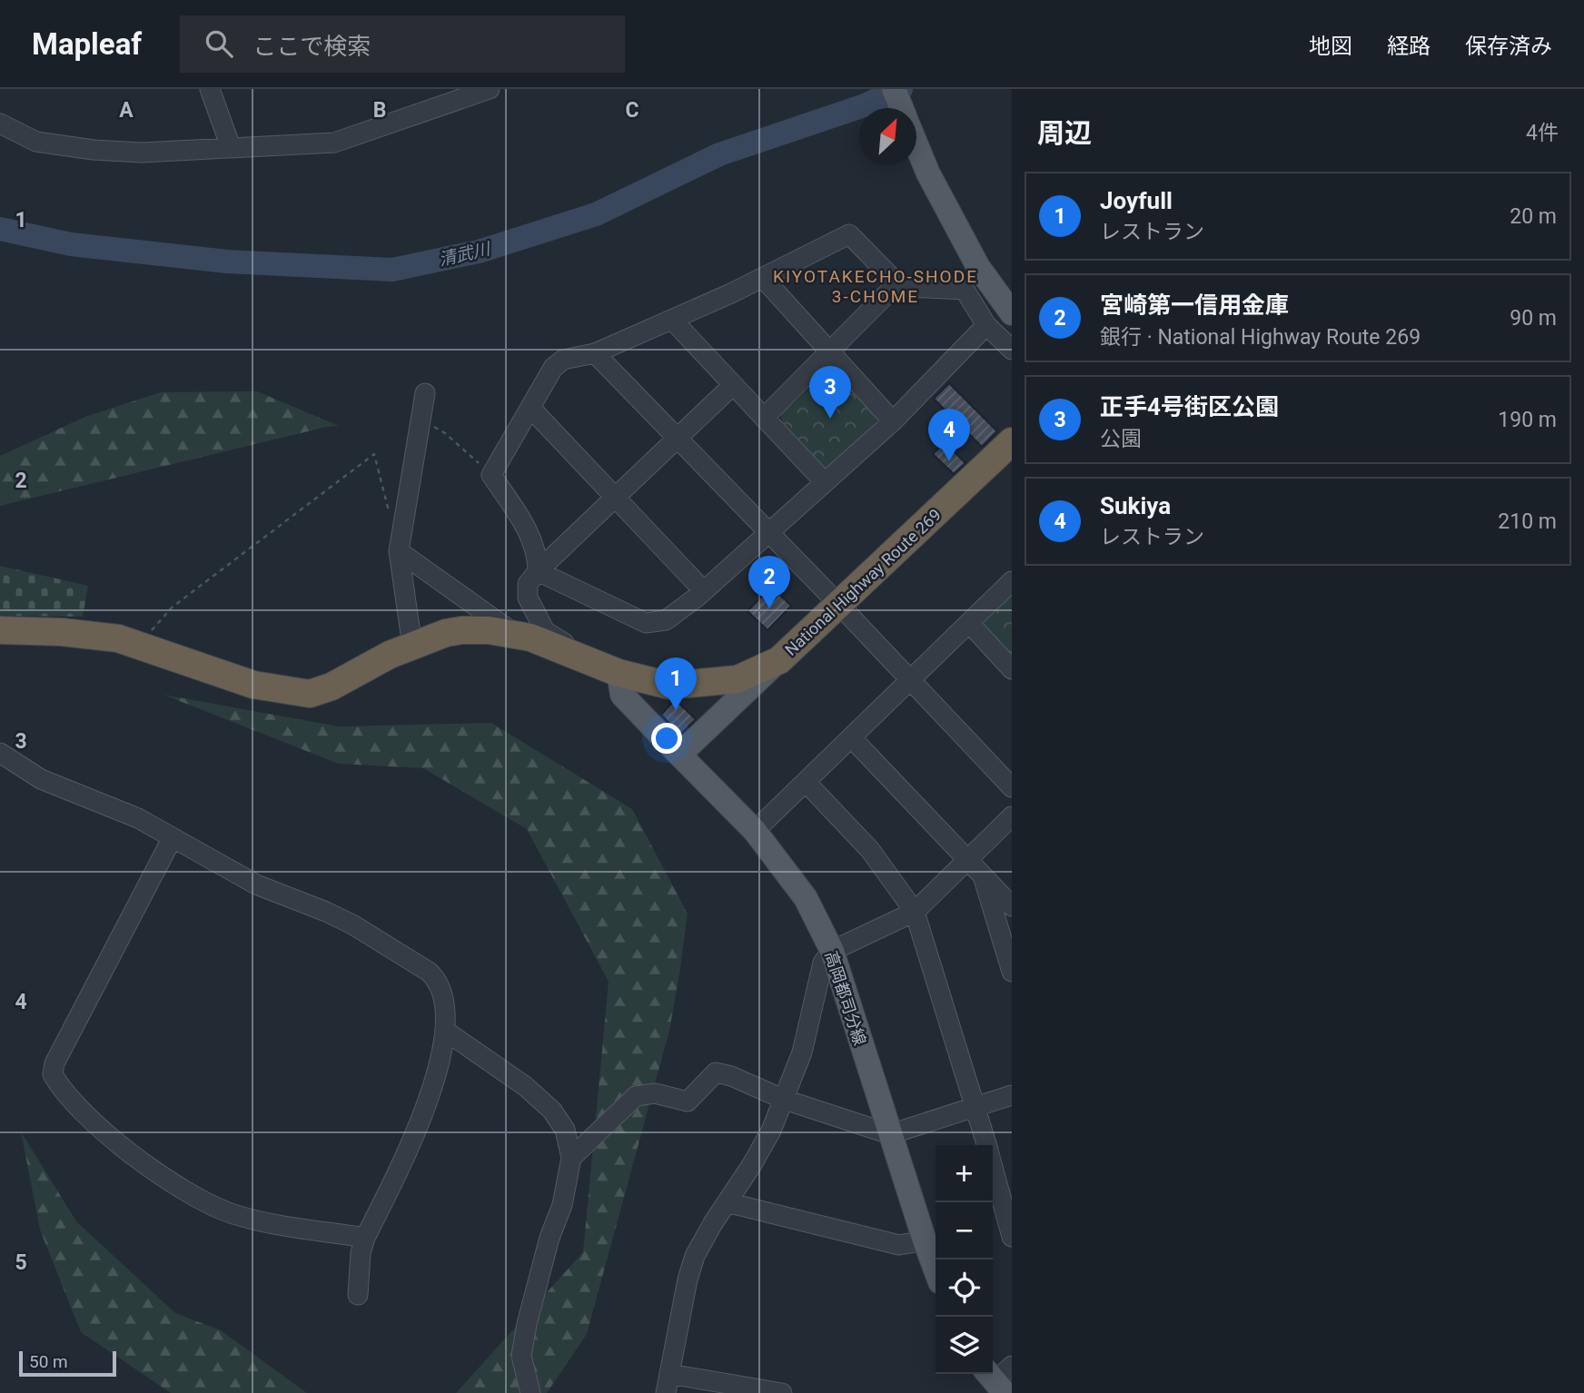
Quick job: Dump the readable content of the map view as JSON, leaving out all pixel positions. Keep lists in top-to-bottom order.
{
  "streets": {
    "highway": ["National Highway Route 269"],
    "main road": ["高岡都司分線"]
  },
  "crossings": [
    ["National Highway Route 269", "高岡都司分線"]
  ],
  "districts": ["KIYOTAKECHO-SHODE 3-CHOME"],
  "water": ["清武川"],
  "scale_bar": "50 m",
  "north": "top right",
  "page": {
    "header": "Mapleaf",
    "search": "ここで検索",
    "nav": ["地図", "経路", "保存済み"],
    "heading": ["周辺", "4件"],
    "list": [
      {
        "mark": "1",
        "name": "Joyfull",
        "note": "レストラン",
        "value": "20 m"
      },
      {
        "mark": "2",
        "name": "宮崎第一信用金庫",
        "note": "銀行 · National Highway Route 269",
        "value": "90 m"
      },
      {
        "mark": "3",
        "name": "正手4号街区公園",
        "note": "公園",
        "value": "190 m"
      },
      {
        "mark": "4",
        "name": "Sukiya",
        "note": "レストラン",
        "value": "210 m"
      }
    ],
    "pins": [
      "3",
      "4",
      "2",
      "1"
    ],
    "map_buttons": ["+", "−"],
    "scale": "50 m"
  },
  "grid": {
    "columns": ["A", "B", "C"],
    "rows": [
      "1",
      "2",
      "3",
      "4",
      "5"
    ]
  }
}
